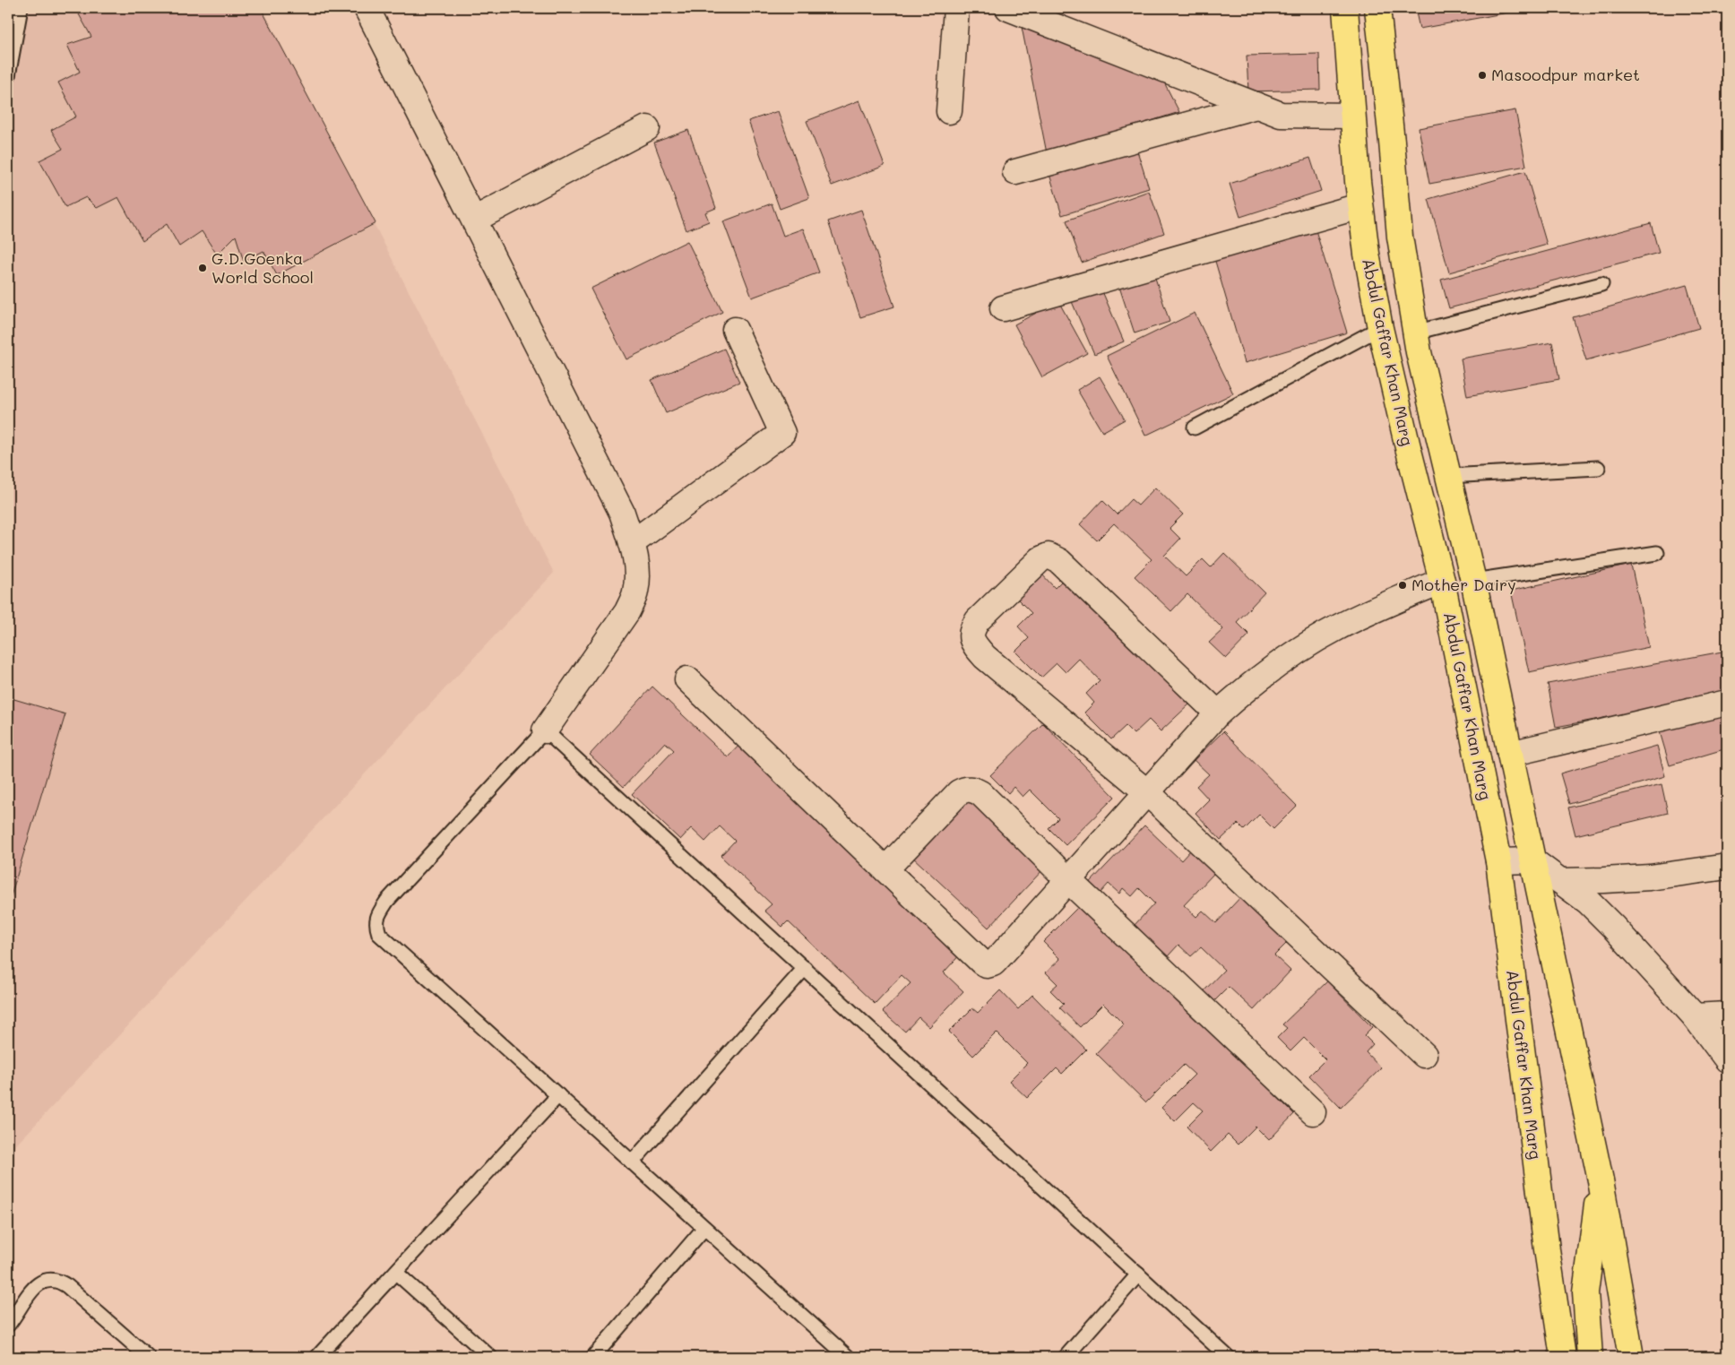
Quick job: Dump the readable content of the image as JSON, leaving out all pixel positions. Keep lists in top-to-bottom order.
{
  "streets": {
    "main road": ["Abdul Gaffar Khan Marg"]
  },
  "places": ["Masoodpur market", "G.D.Goenka World School", "Mother Dairy"]
}
